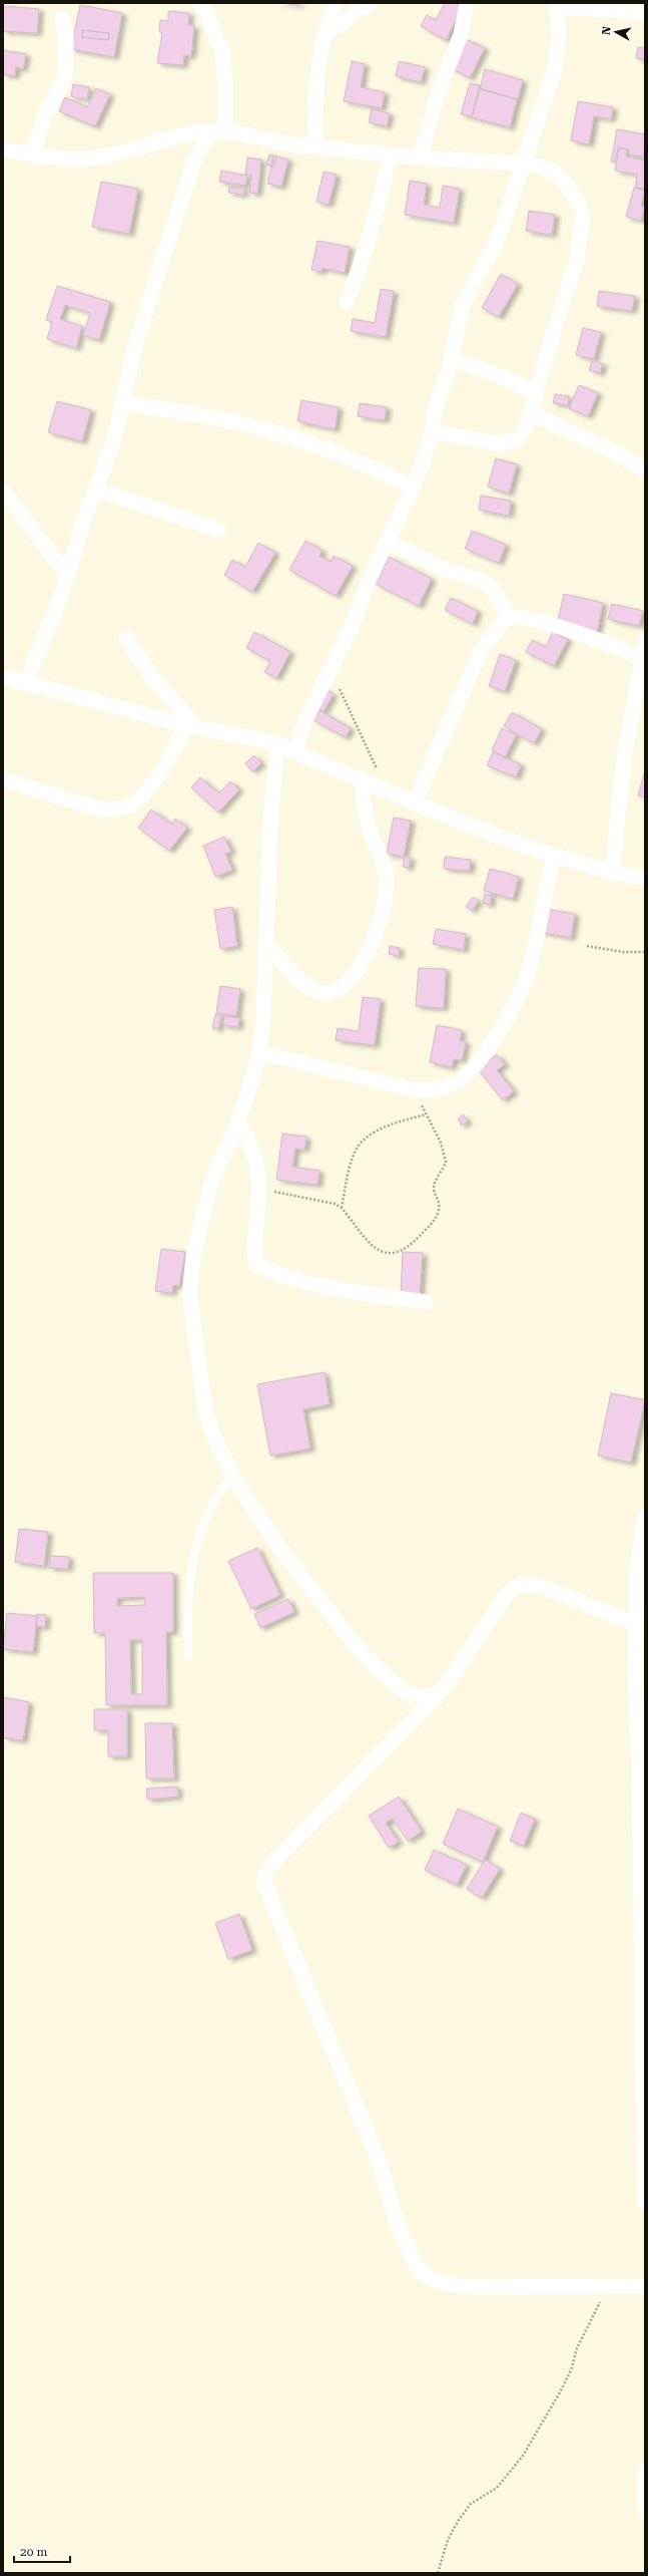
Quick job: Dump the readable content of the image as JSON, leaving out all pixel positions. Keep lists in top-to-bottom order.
{
  "scale_bar": "20 m",
  "north": "left"
}
